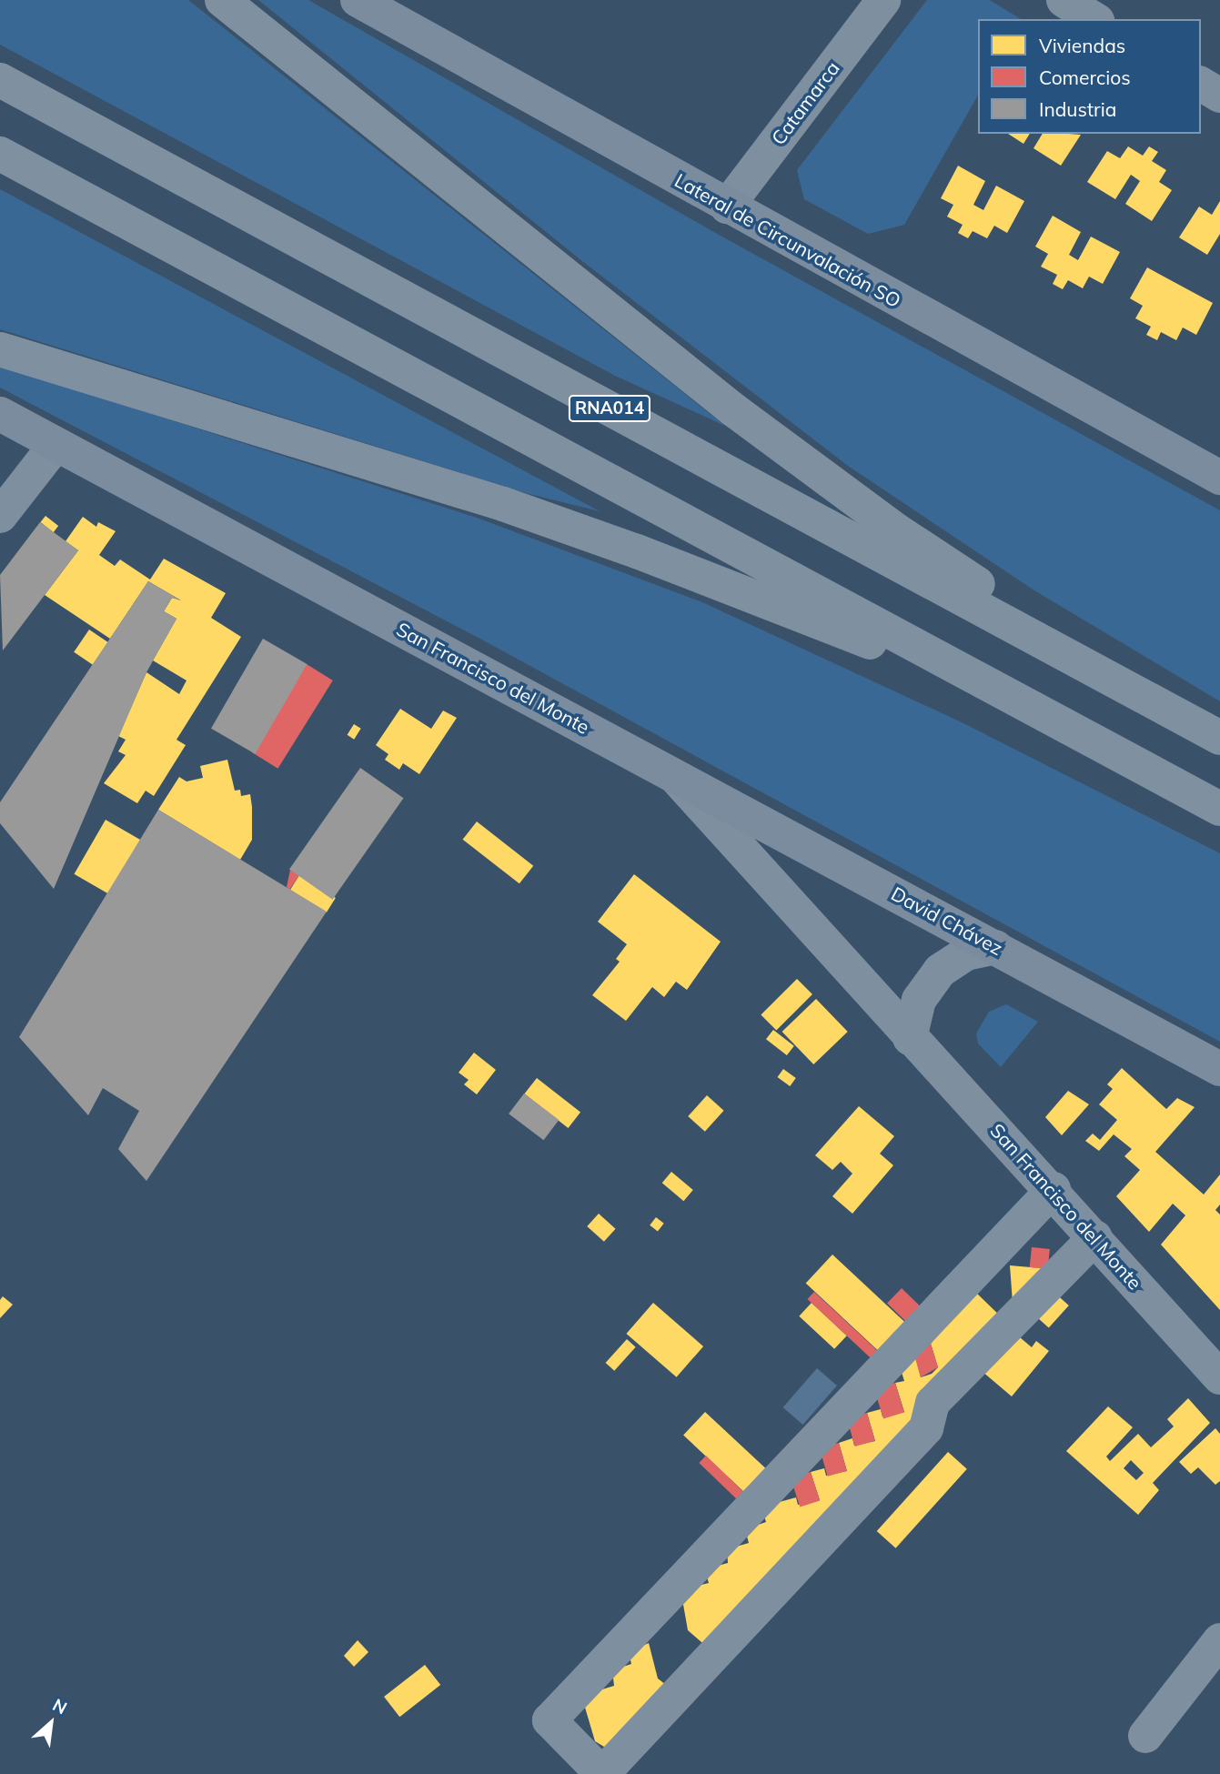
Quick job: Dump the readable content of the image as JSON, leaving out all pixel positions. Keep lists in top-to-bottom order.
{
  "streets": {
    "highway": ["RNA014"],
    "street": [
      "Catamarca",
      "Lateral de Circunvalación SO",
      "San Francisco del Monte",
      "David Chávez"
    ]
  },
  "crossings": [
    ["Catamarca", "Lateral de Circunvalación SO"],
    ["San Francisco del Monte", "David Chávez"]
  ],
  "legend": ["Viviendas", "Comercios", "Industria"],
  "north": "top right"
}
